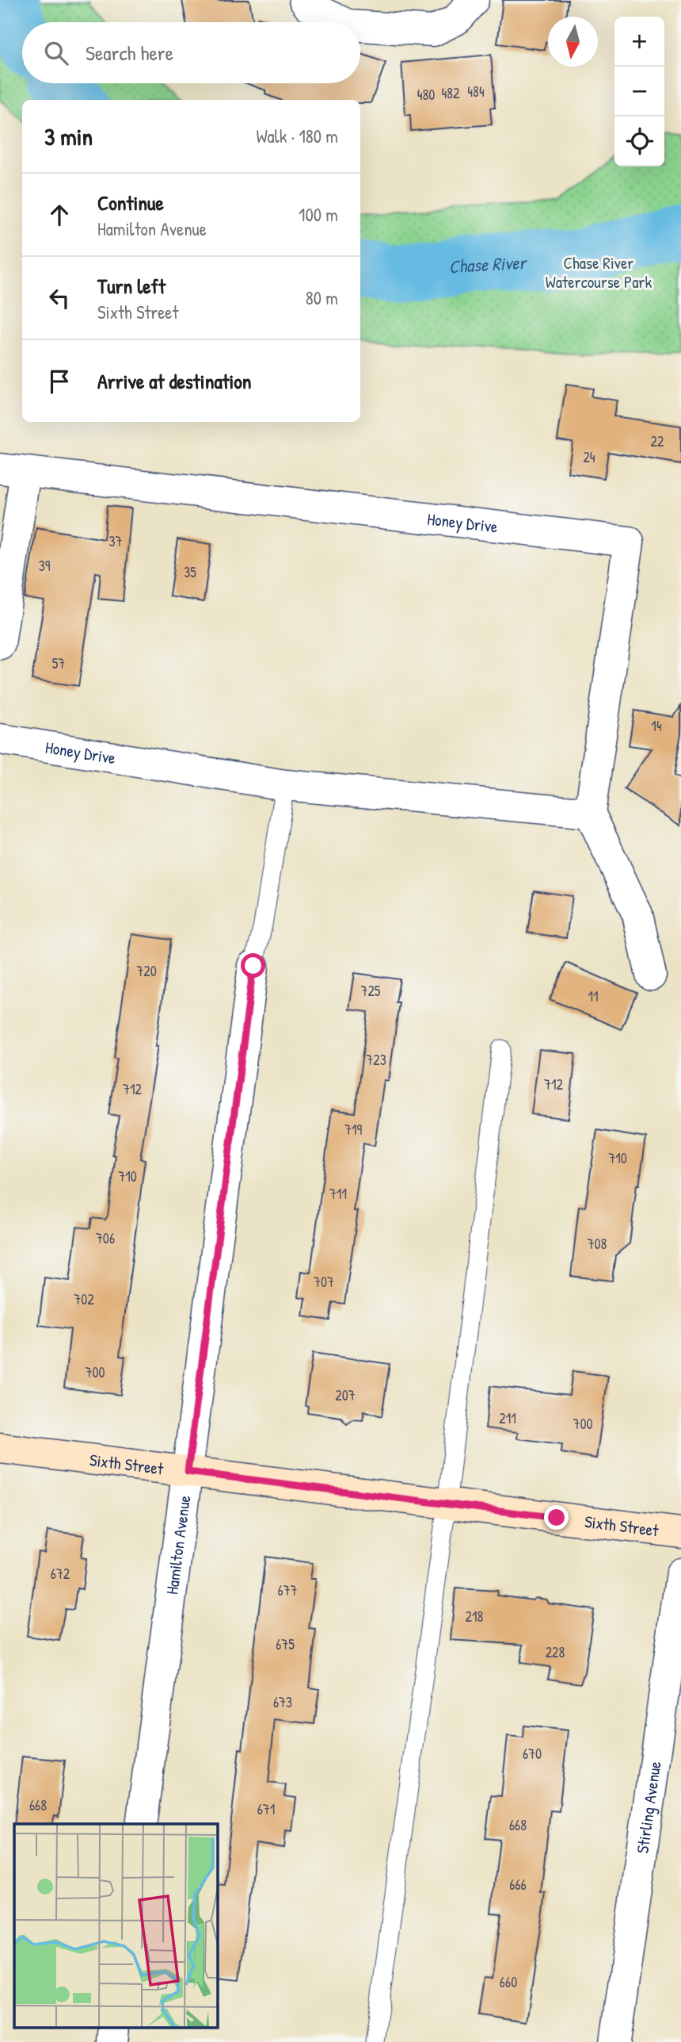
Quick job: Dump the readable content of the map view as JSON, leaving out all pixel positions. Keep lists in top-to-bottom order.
{
  "streets": {
    "street": [
      "Honey Drive",
      "Sixth Street",
      "Hamilton Avenue",
      "Stirling Avenue"
    ]
  },
  "crossings": [
    ["Sixth Street", "Hamilton Avenue"]
  ],
  "water": ["Chase River"],
  "parks": ["Chase River Watercourse Park"],
  "house_numbers": [
    "484",
    "482",
    "480",
    "22",
    "24",
    "37",
    "39",
    "35",
    "57",
    "14",
    "720",
    "725",
    "11",
    "723",
    "712",
    "712",
    "719",
    "710",
    "710",
    "711",
    "706",
    "708",
    "707",
    "702",
    "700",
    "207",
    "211",
    "700",
    "672",
    "677",
    "218",
    "675",
    "228",
    "673",
    "670",
    "668",
    "671",
    "668",
    "666",
    "660"
  ],
  "north": "bottom",
  "page": {
    "map_buttons": ["+", "−"],
    "search": "Search here",
    "heading": ["3 min", "Walk · 180 m"],
    "list": [
      ["Continue", "Hamilton Avenue", "100 m"],
      ["Turn left", "Sixth Street", "80 m"],
      "Arrive at destination"
    ]
  }
}
